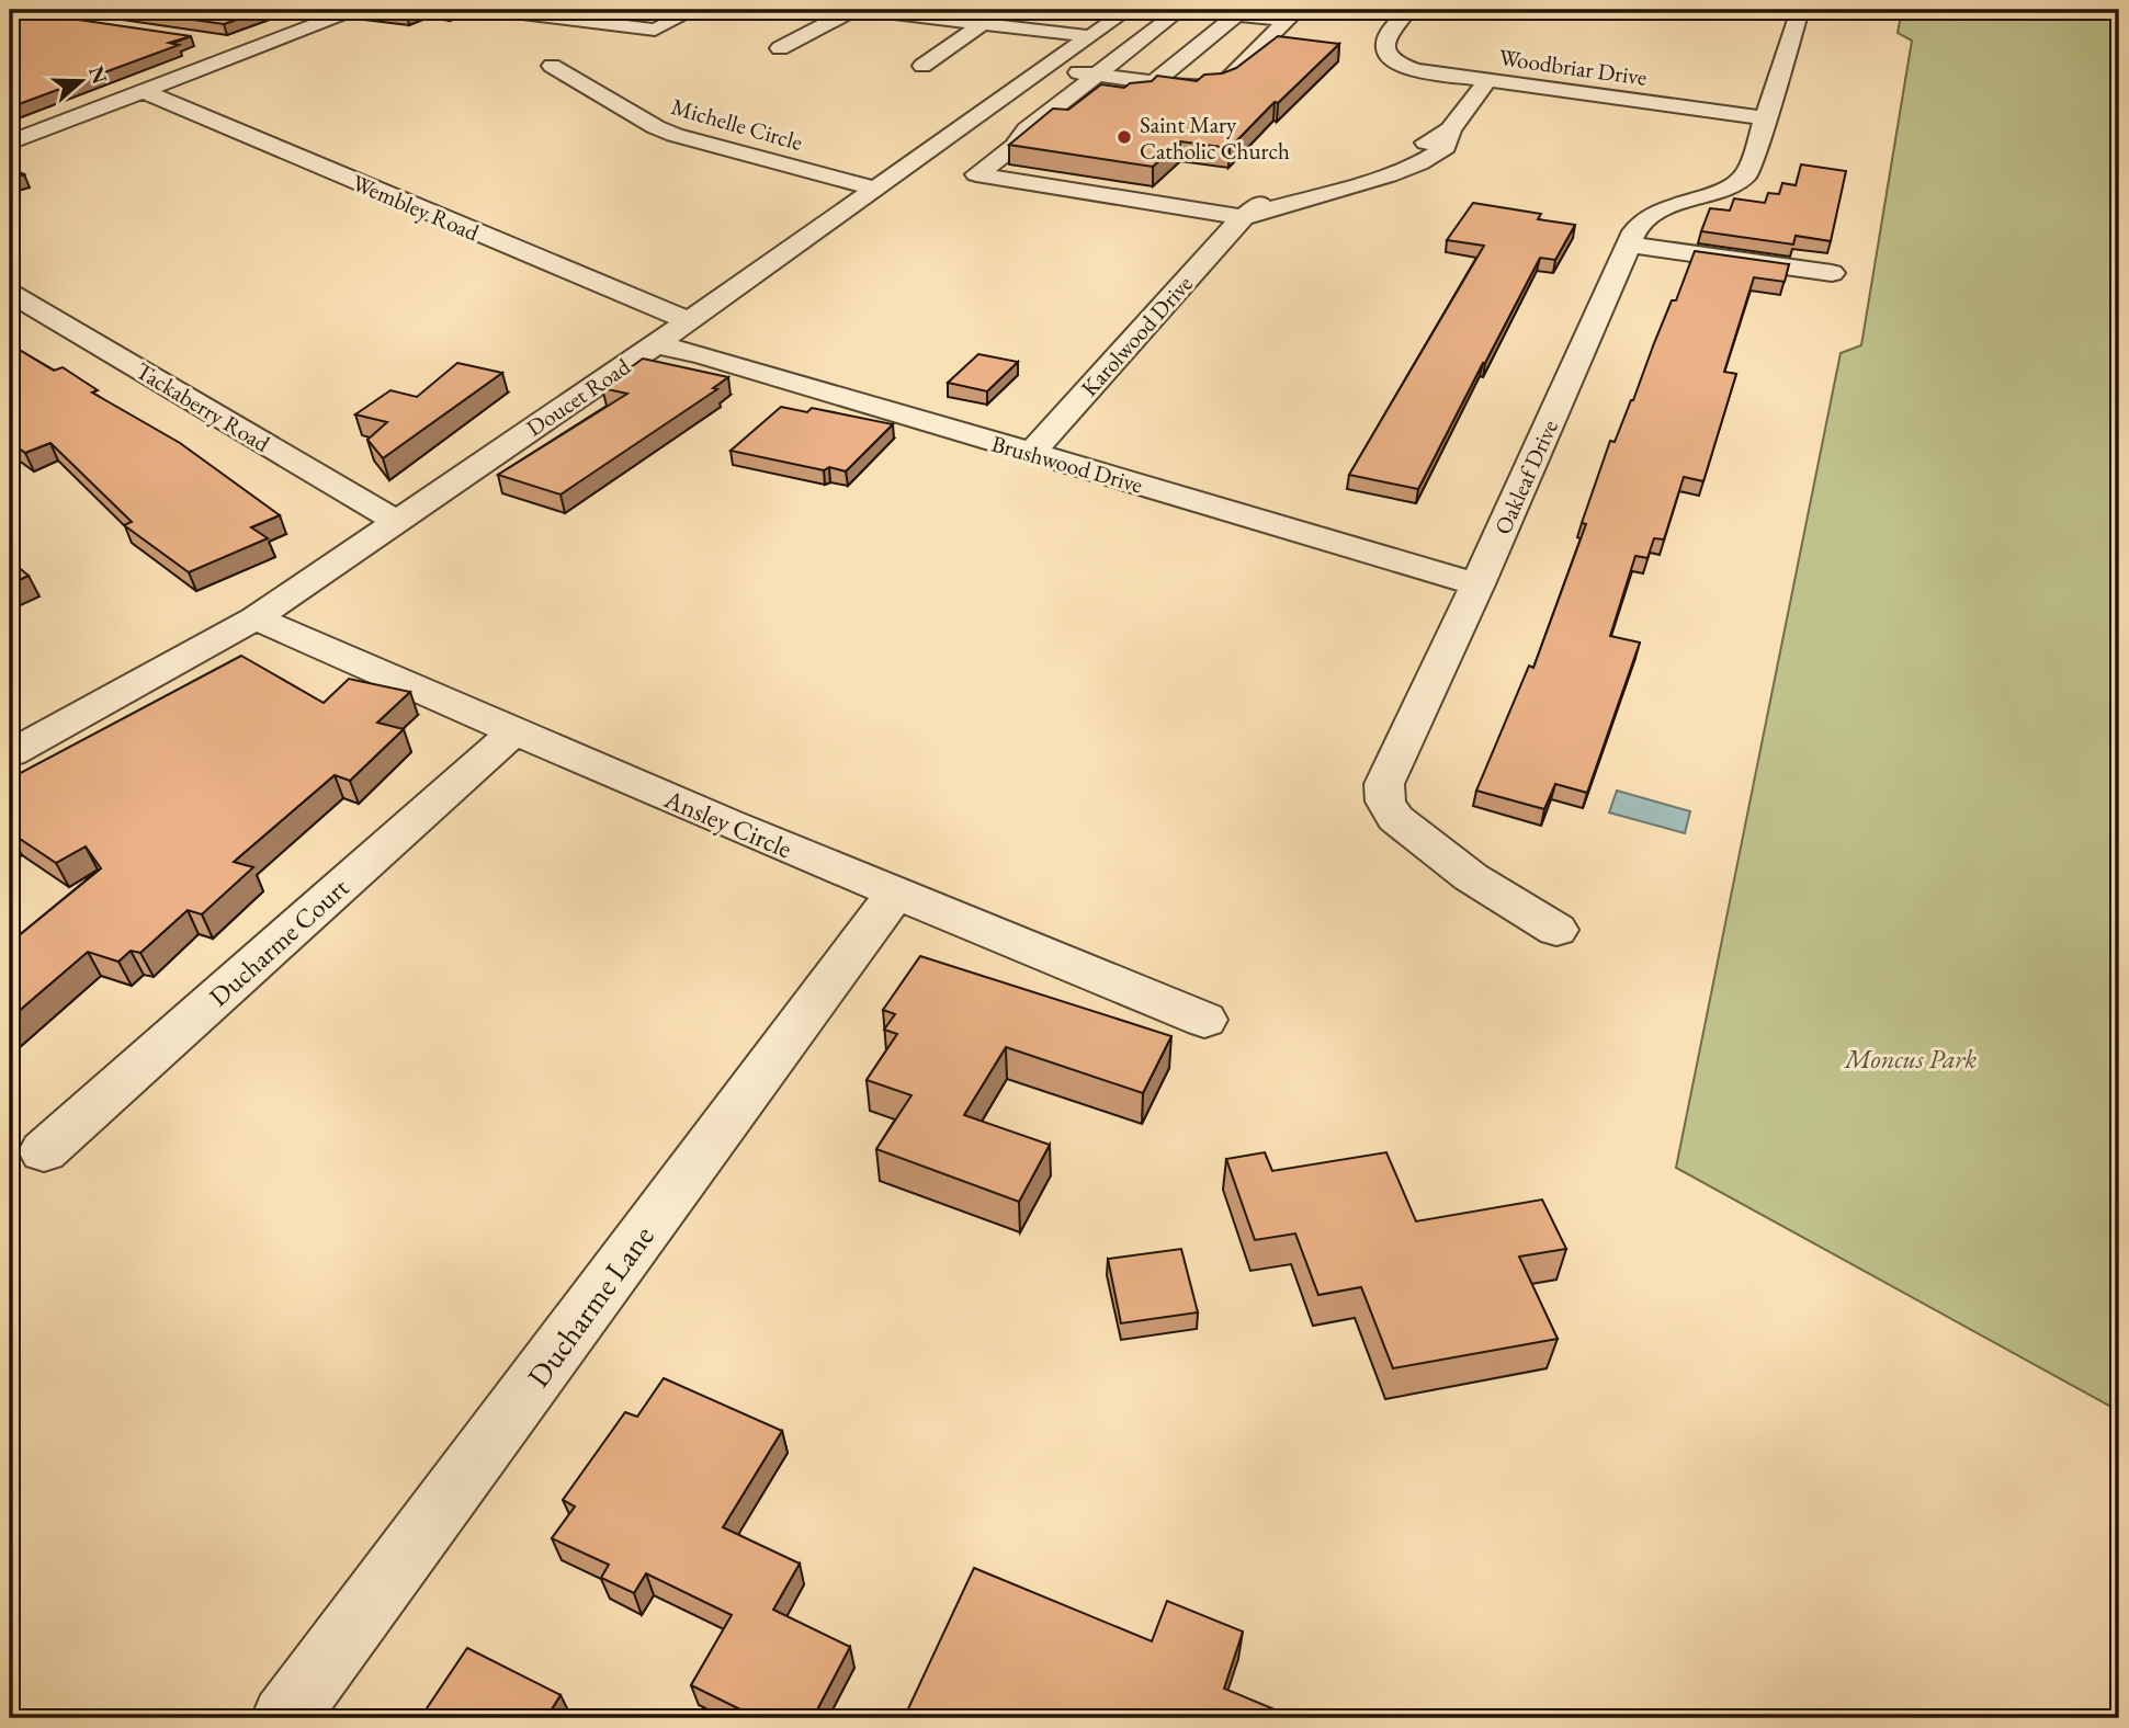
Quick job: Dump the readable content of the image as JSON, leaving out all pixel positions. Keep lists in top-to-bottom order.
{
  "streets": {
    "street": [
      "Woodbriar Drive",
      "Michelle Circle",
      "Wembley Road",
      "Karolwood Drive",
      "Doucet Road",
      "Tackaberry Road",
      "Brushwood Drive",
      "Oakleaf Drive",
      "Ansley Circle",
      "Ducharme Court",
      "Ducharme Lane"
    ]
  },
  "crossings": [
    ["Woodbriar Drive", "Karolwood Drive"],
    ["Woodbriar Drive", "Oakleaf Drive"],
    ["Michelle Circle", "Doucet Road"],
    ["Wembley Road", "Doucet Road"],
    ["Karolwood Drive", "Brushwood Drive"],
    ["Doucet Road", "Tackaberry Road"],
    ["Doucet Road", "Brushwood Drive"],
    ["Doucet Road", "Ansley Circle"],
    ["Brushwood Drive", "Oakleaf Drive"],
    ["Ansley Circle", "Ducharme Court"],
    ["Ansley Circle", "Ducharme Lane"]
  ],
  "parks": ["Moncus Park"],
  "places": ["Saint Mary Catholic Church"],
  "north": "right"
}
